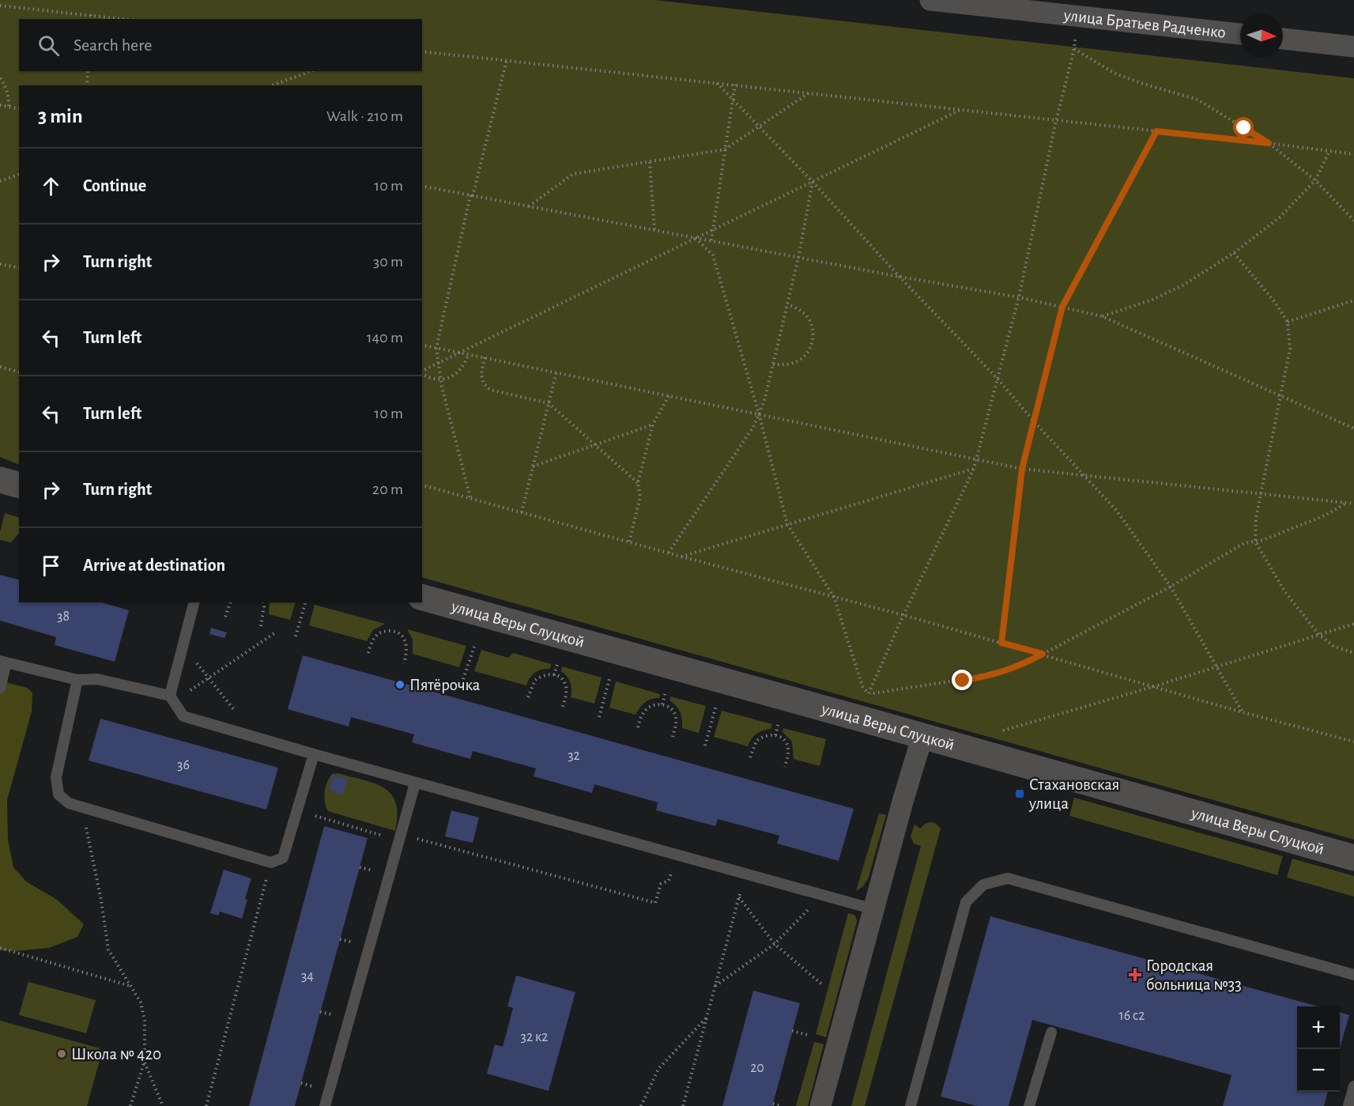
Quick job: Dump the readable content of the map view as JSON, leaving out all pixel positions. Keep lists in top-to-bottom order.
{
  "streets": {
    "street": ["улица Братьев Радченко", "улица Веры Слуцкой"]
  },
  "places": {
    "other": ["Пятёрочка", "Школа № 420"],
    "transit": ["Стахановская улица"],
    "health": ["Городская больница №33"]
  },
  "house_numbers": [
    "38",
    "32",
    "36",
    "34",
    "16 с2",
    "32 к2",
    "20"
  ],
  "north": "right",
  "page": {
    "search": "Search here",
    "heading": ["3 min", "Walk · 210 m"],
    "list": [
      ["Continue", "10 m"],
      ["Turn right", "30 m"],
      ["Turn left", "140 m"],
      ["Turn left", "10 m"],
      ["Turn right", "20 m"],
      "Arrive at destination"
    ],
    "map_buttons": ["+", "−"]
  }
}
